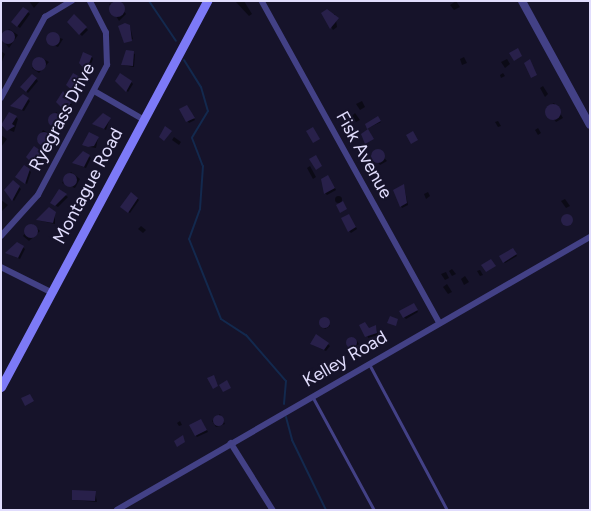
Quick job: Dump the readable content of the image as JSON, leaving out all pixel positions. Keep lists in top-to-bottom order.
{
  "streets": {
    "main road": ["Montague Road"],
    "street": ["Ryegrass Drive", "Fisk Avenue", "Kelley Road"]
  },
  "crossings": [
    ["Fisk Avenue", "Kelley Road"]
  ]
}
